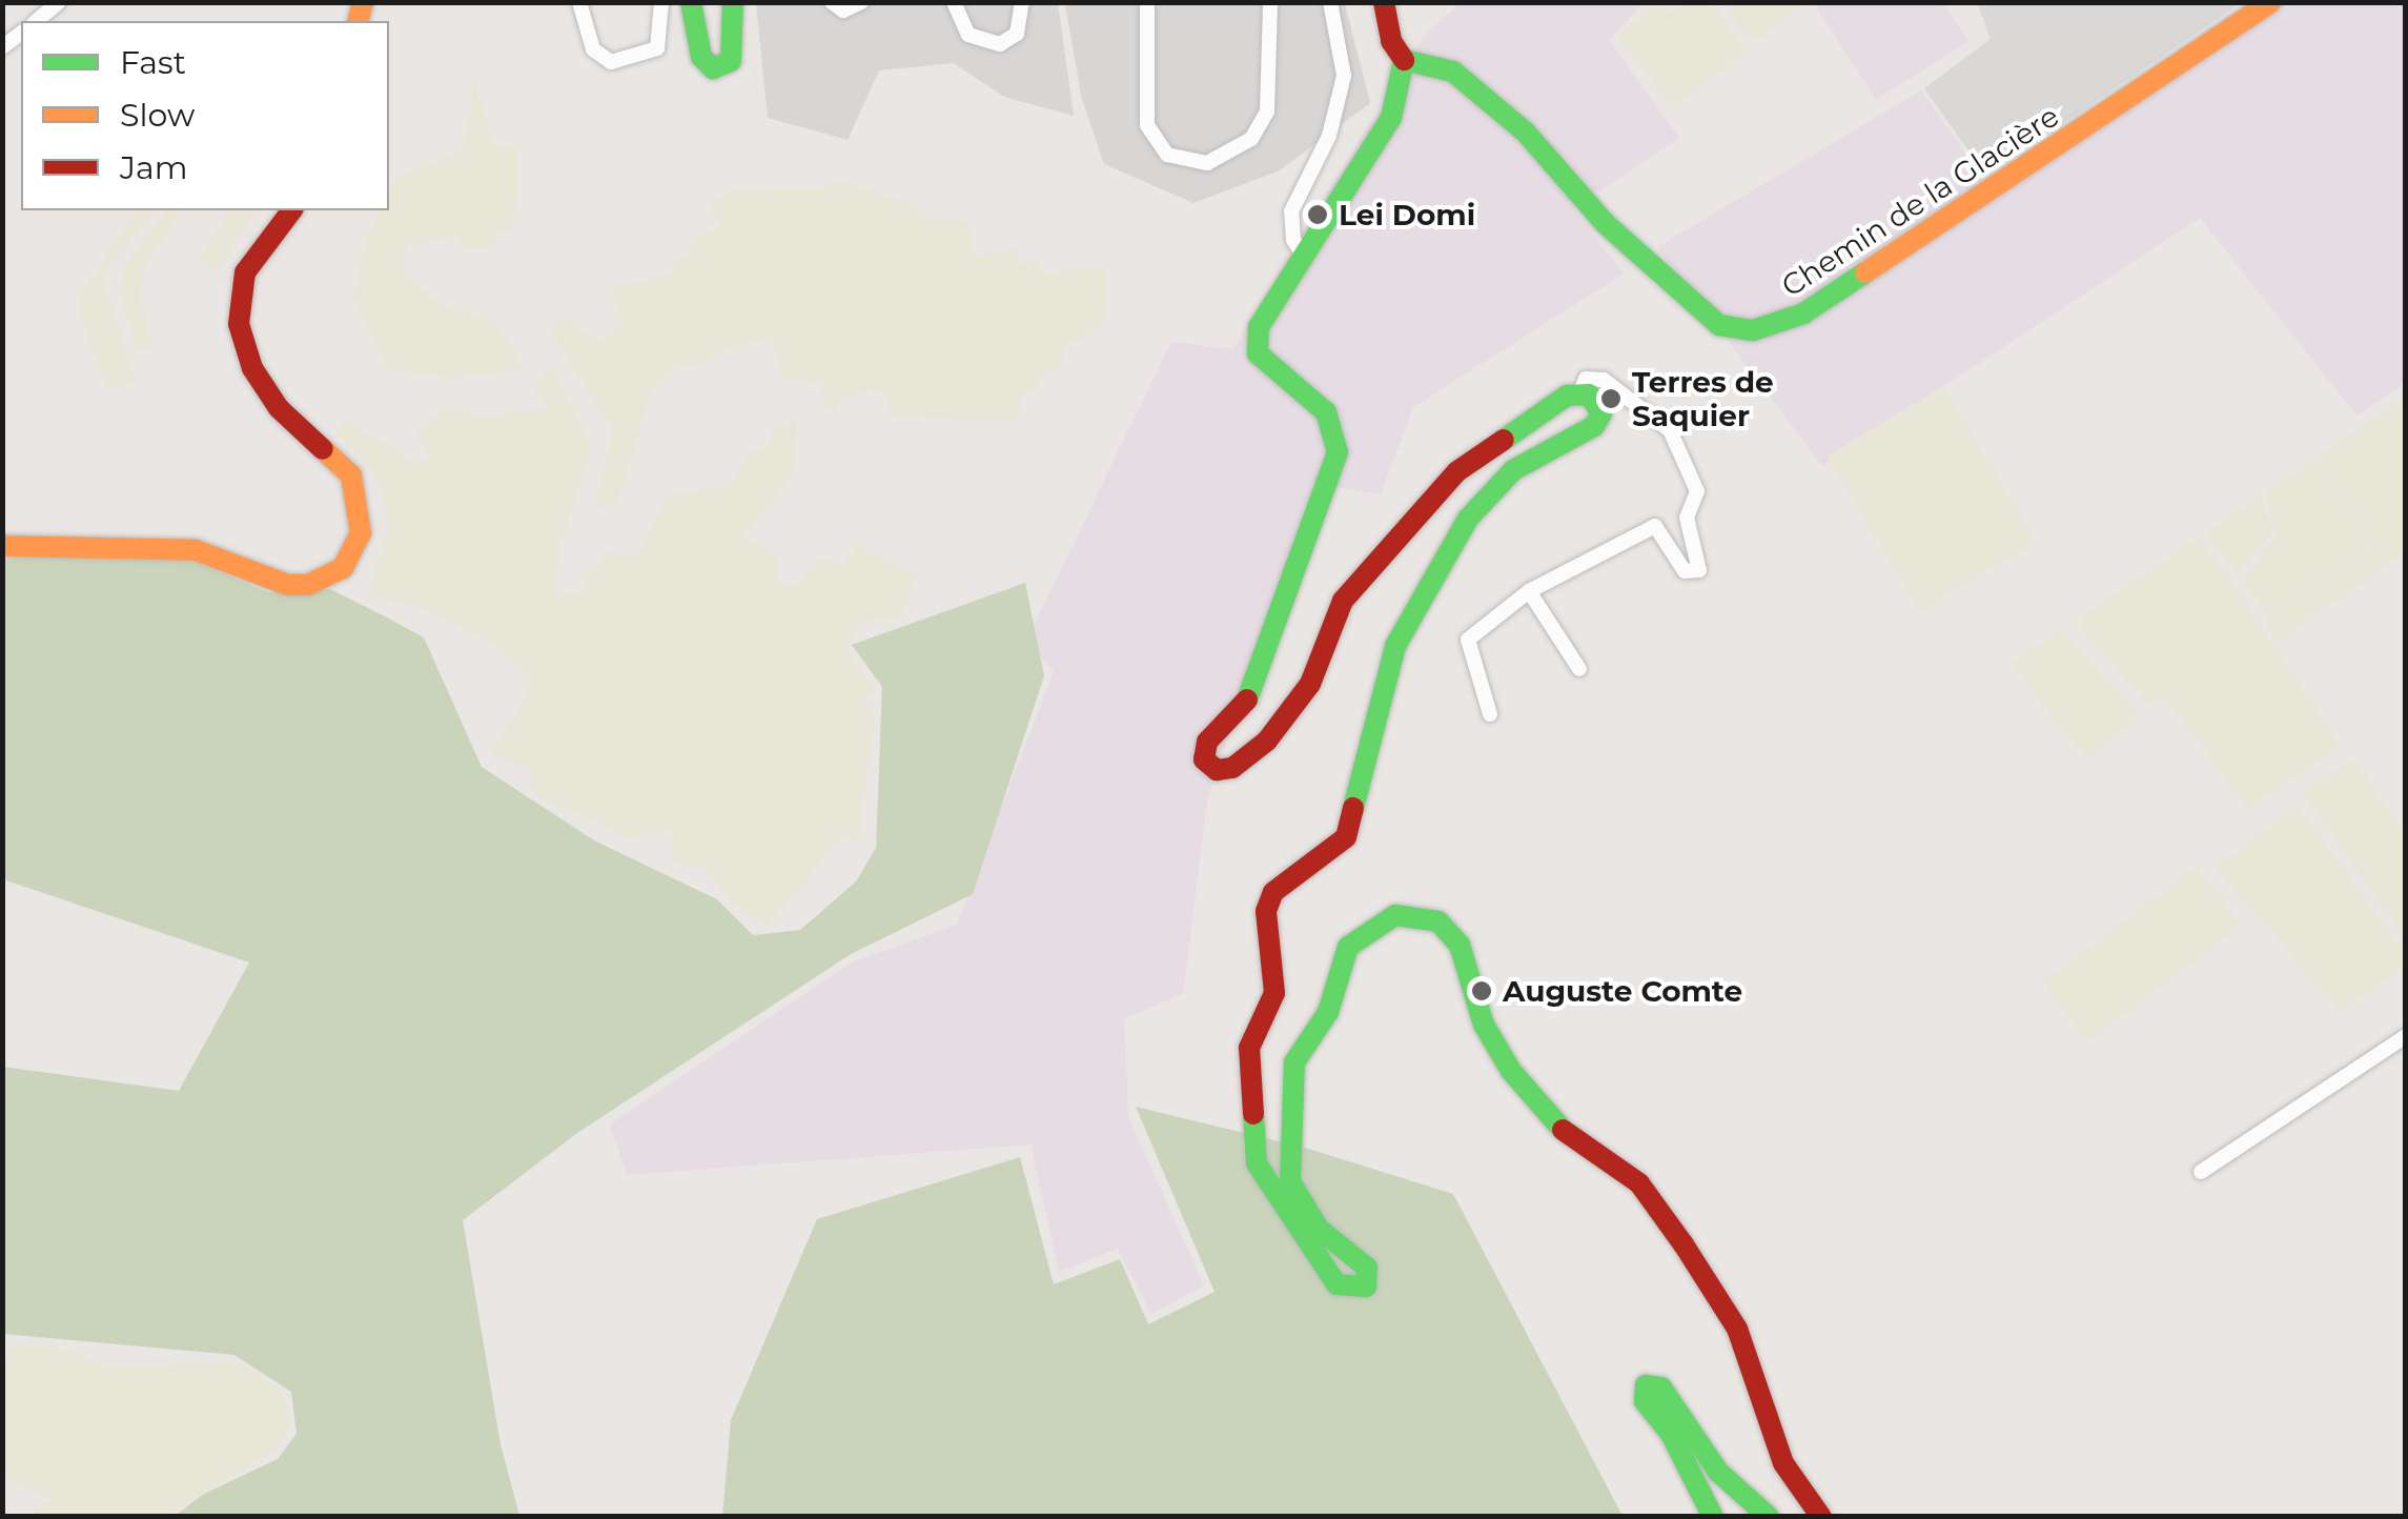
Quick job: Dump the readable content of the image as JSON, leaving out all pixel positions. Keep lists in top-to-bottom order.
{
  "streets": {
    "street": ["Chemin de la Glacière"]
  },
  "places": ["Lei Domi", "Terres de Saquier", "Auguste Comte"],
  "legend": ["Fast", "Slow", "Jam"]
}
